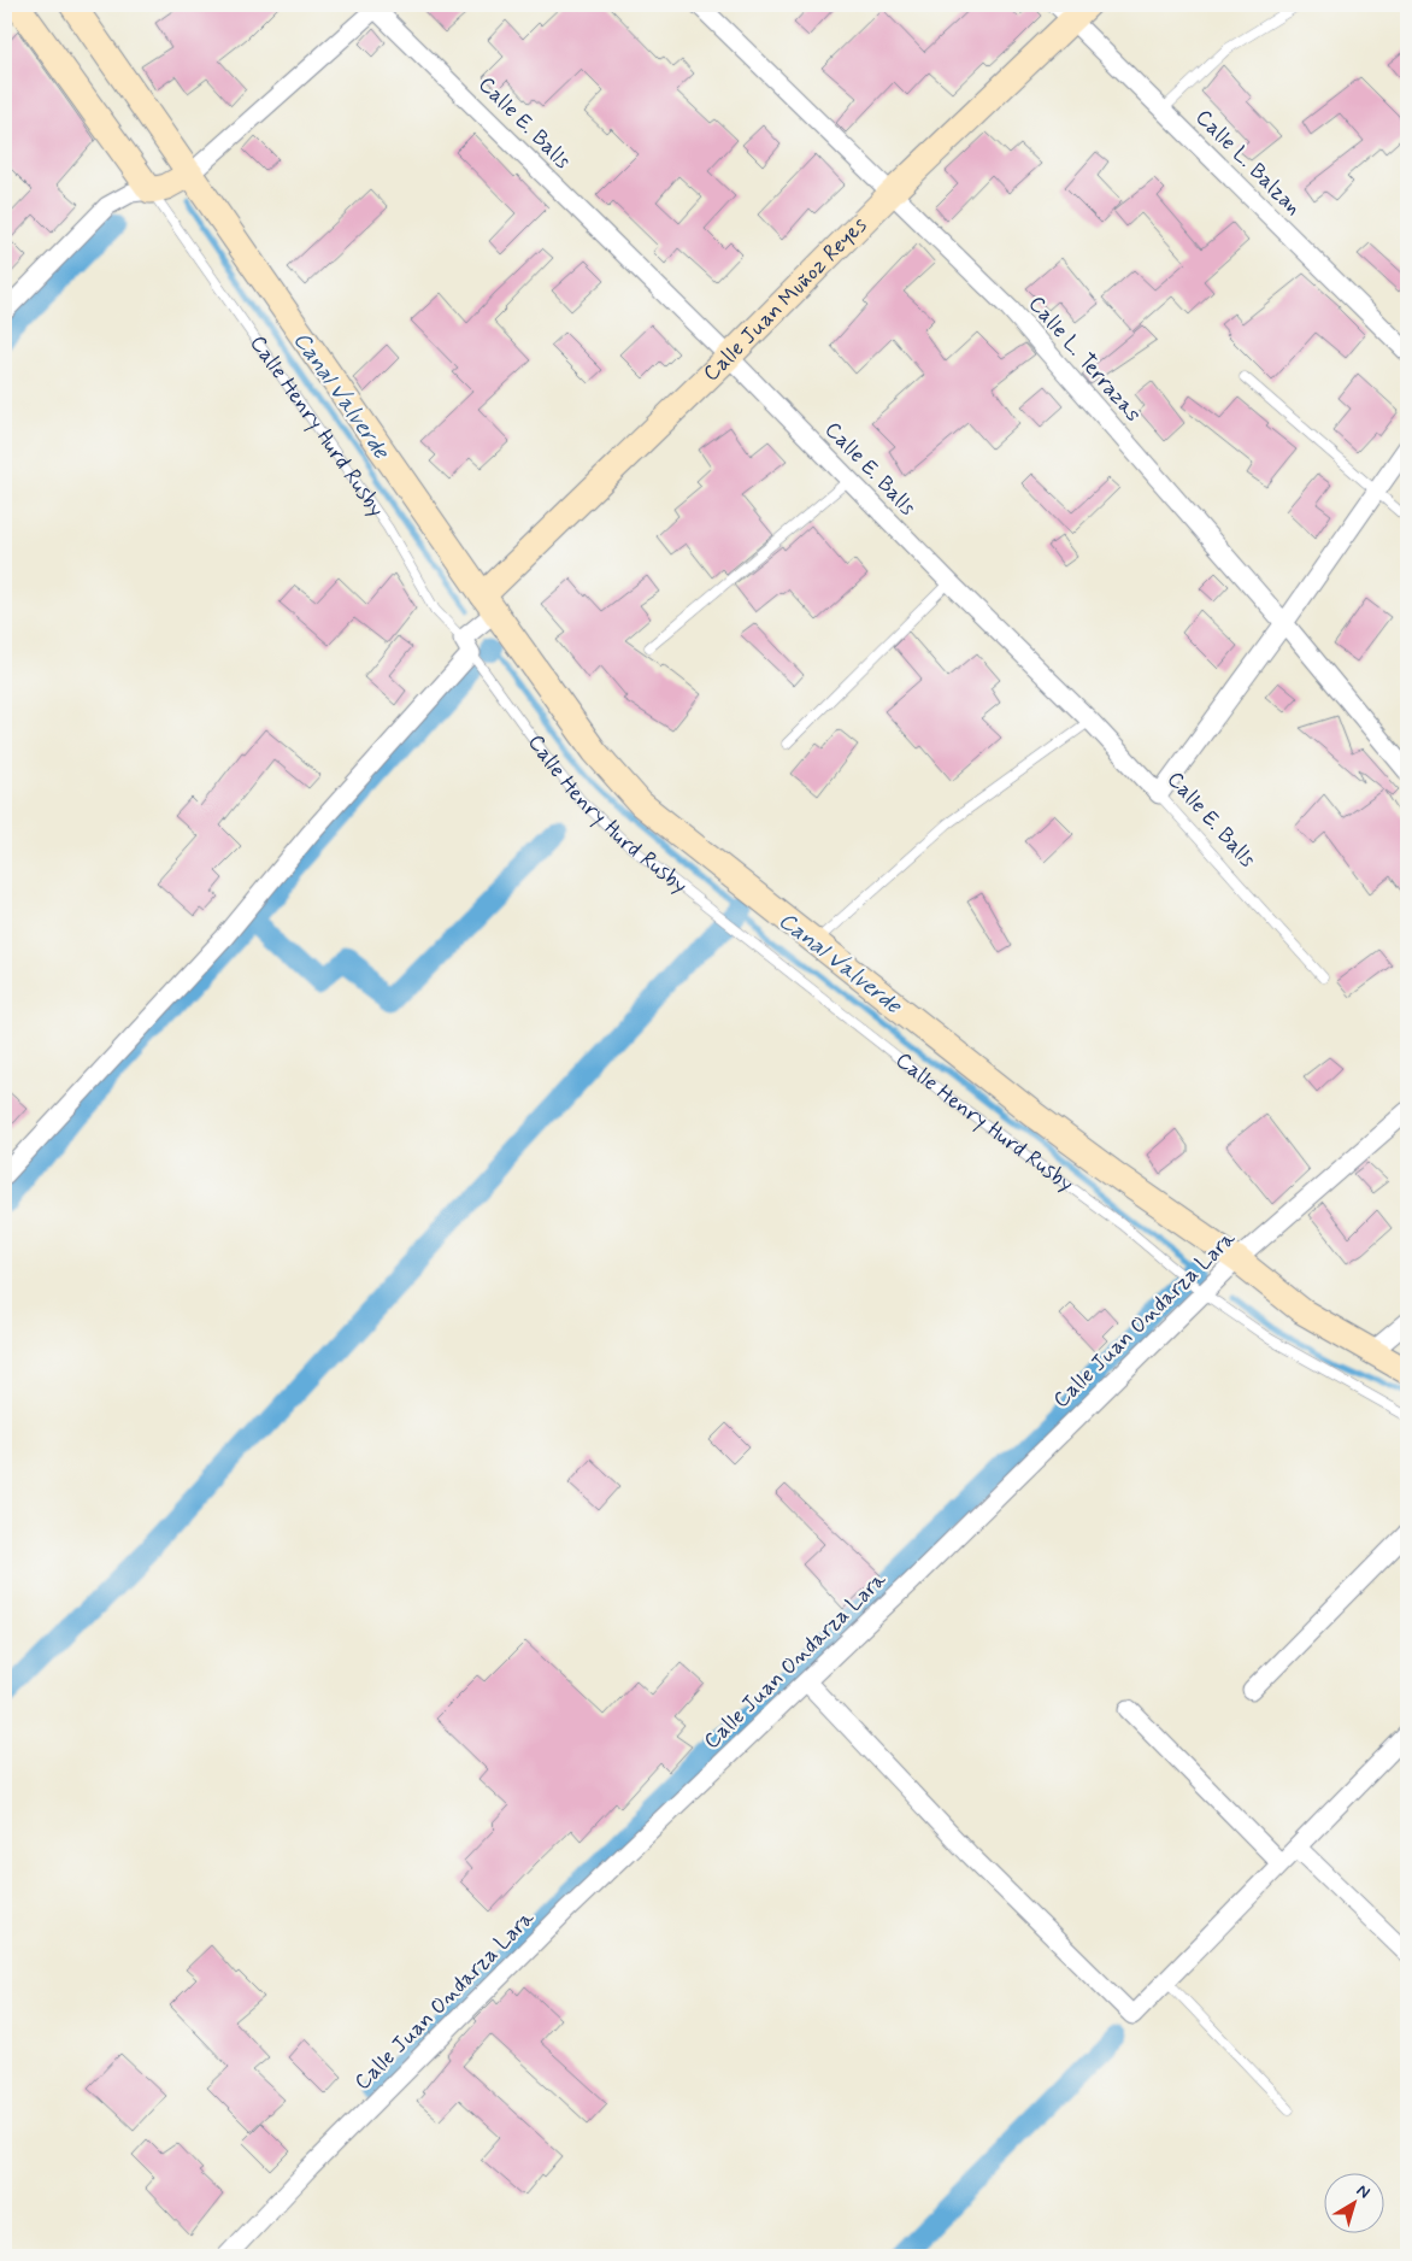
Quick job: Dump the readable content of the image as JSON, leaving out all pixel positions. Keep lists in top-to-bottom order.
{
  "streets": {
    "street": [
      "Calle E. Balls",
      "Calle L. Balzan",
      "Calle Juan Muñoz Reyes",
      "Calle L. Terrazas",
      "Calle Henry Hurd Rusby",
      "Calle Juan Ondarza Lara"
    ]
  },
  "crossings": [
    ["Calle E. Balls", "Calle Juan Muñoz Reyes"],
    ["Calle L. Balzan", "Calle Juan Muñoz Reyes"],
    ["Calle Juan Muñoz Reyes", "Calle L. Terrazas"],
    ["Calle Juan Muñoz Reyes", "Calle Henry Hurd Rusby"],
    ["Calle Henry Hurd Rusby", "Calle Juan Ondarza Lara"]
  ],
  "water": ["Canal Valverde"],
  "north": "top right"
}
